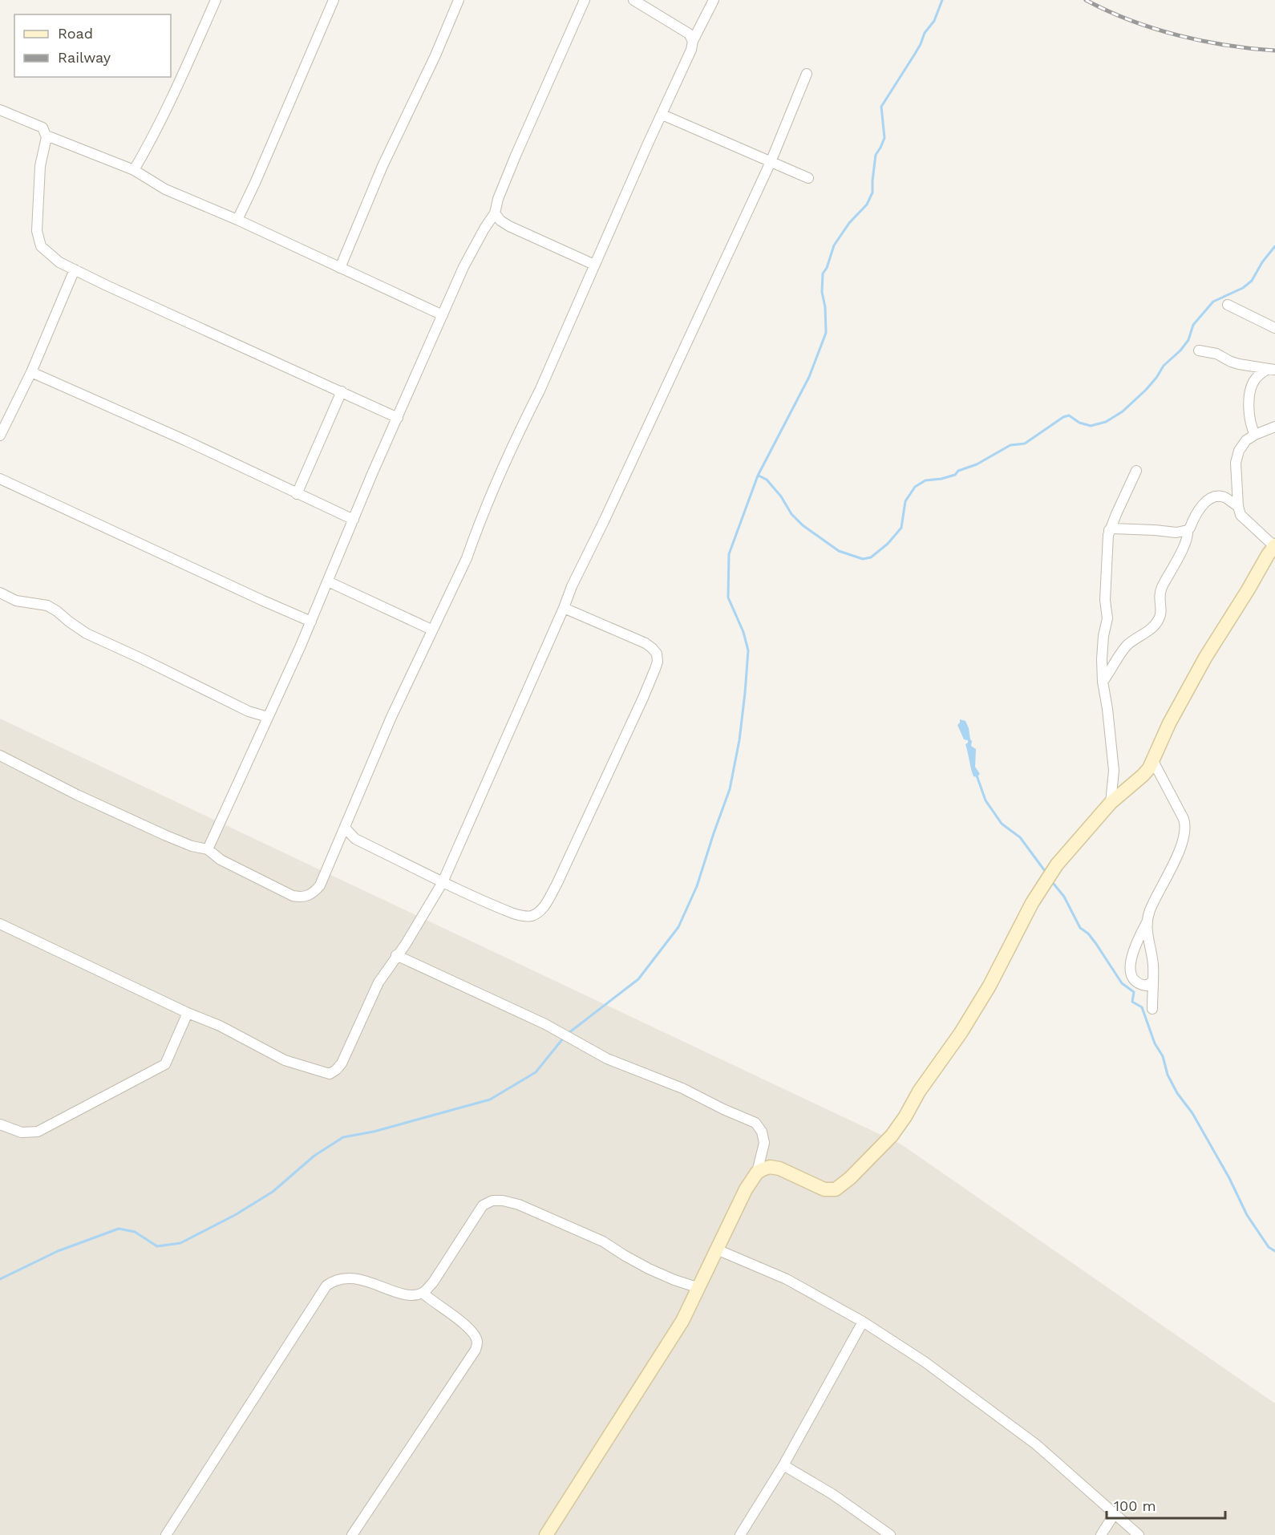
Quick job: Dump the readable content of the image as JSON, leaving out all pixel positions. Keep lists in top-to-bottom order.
{
  "legend": ["Road", "Railway"],
  "scale_bar": "100 m"
}
